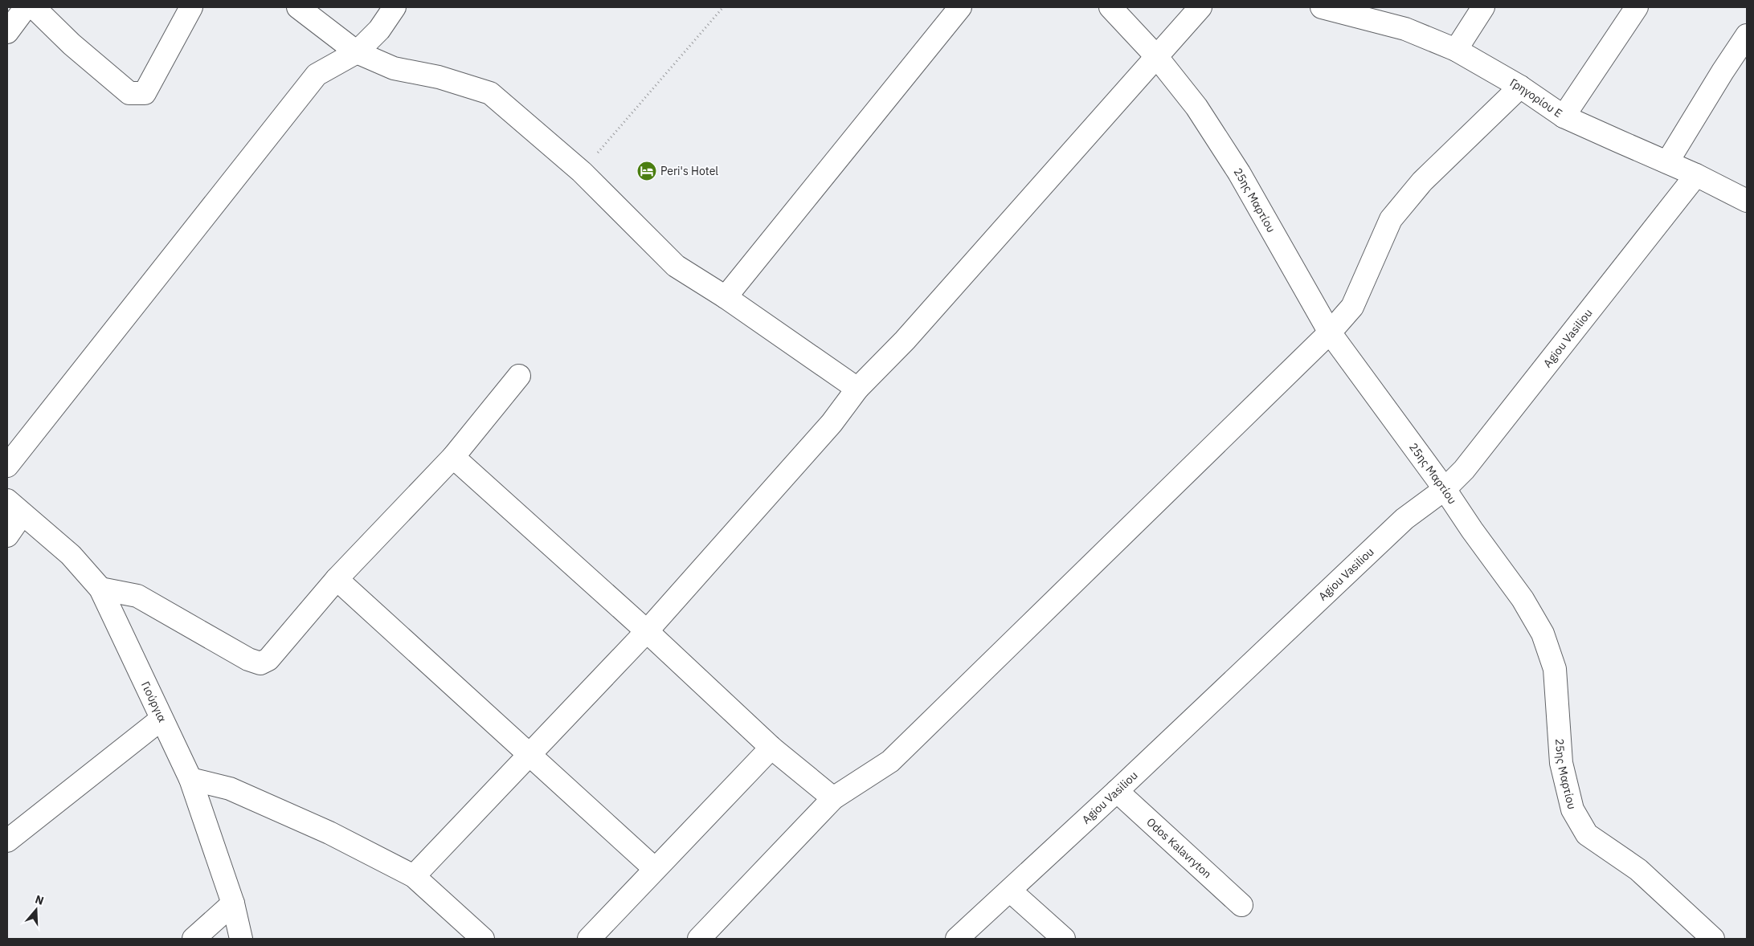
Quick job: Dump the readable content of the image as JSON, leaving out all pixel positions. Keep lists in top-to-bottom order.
{
  "streets": {
    "street": [
      "Γρηγορίου Ε",
      "25ης Μαρτίου",
      "Agiou Vasiliou",
      "Γιούργια",
      "Odos Kalavryton"
    ]
  },
  "crossings": [
    ["Γρηγορίου Ε", "Agiou Vasiliou"],
    ["25ης Μαρτίου", "Agiou Vasiliou"],
    ["Agiou Vasiliou", "Odos Kalavryton"]
  ],
  "places": {
    "hotel": ["Peri's Hotel"]
  },
  "north": "top"
}
